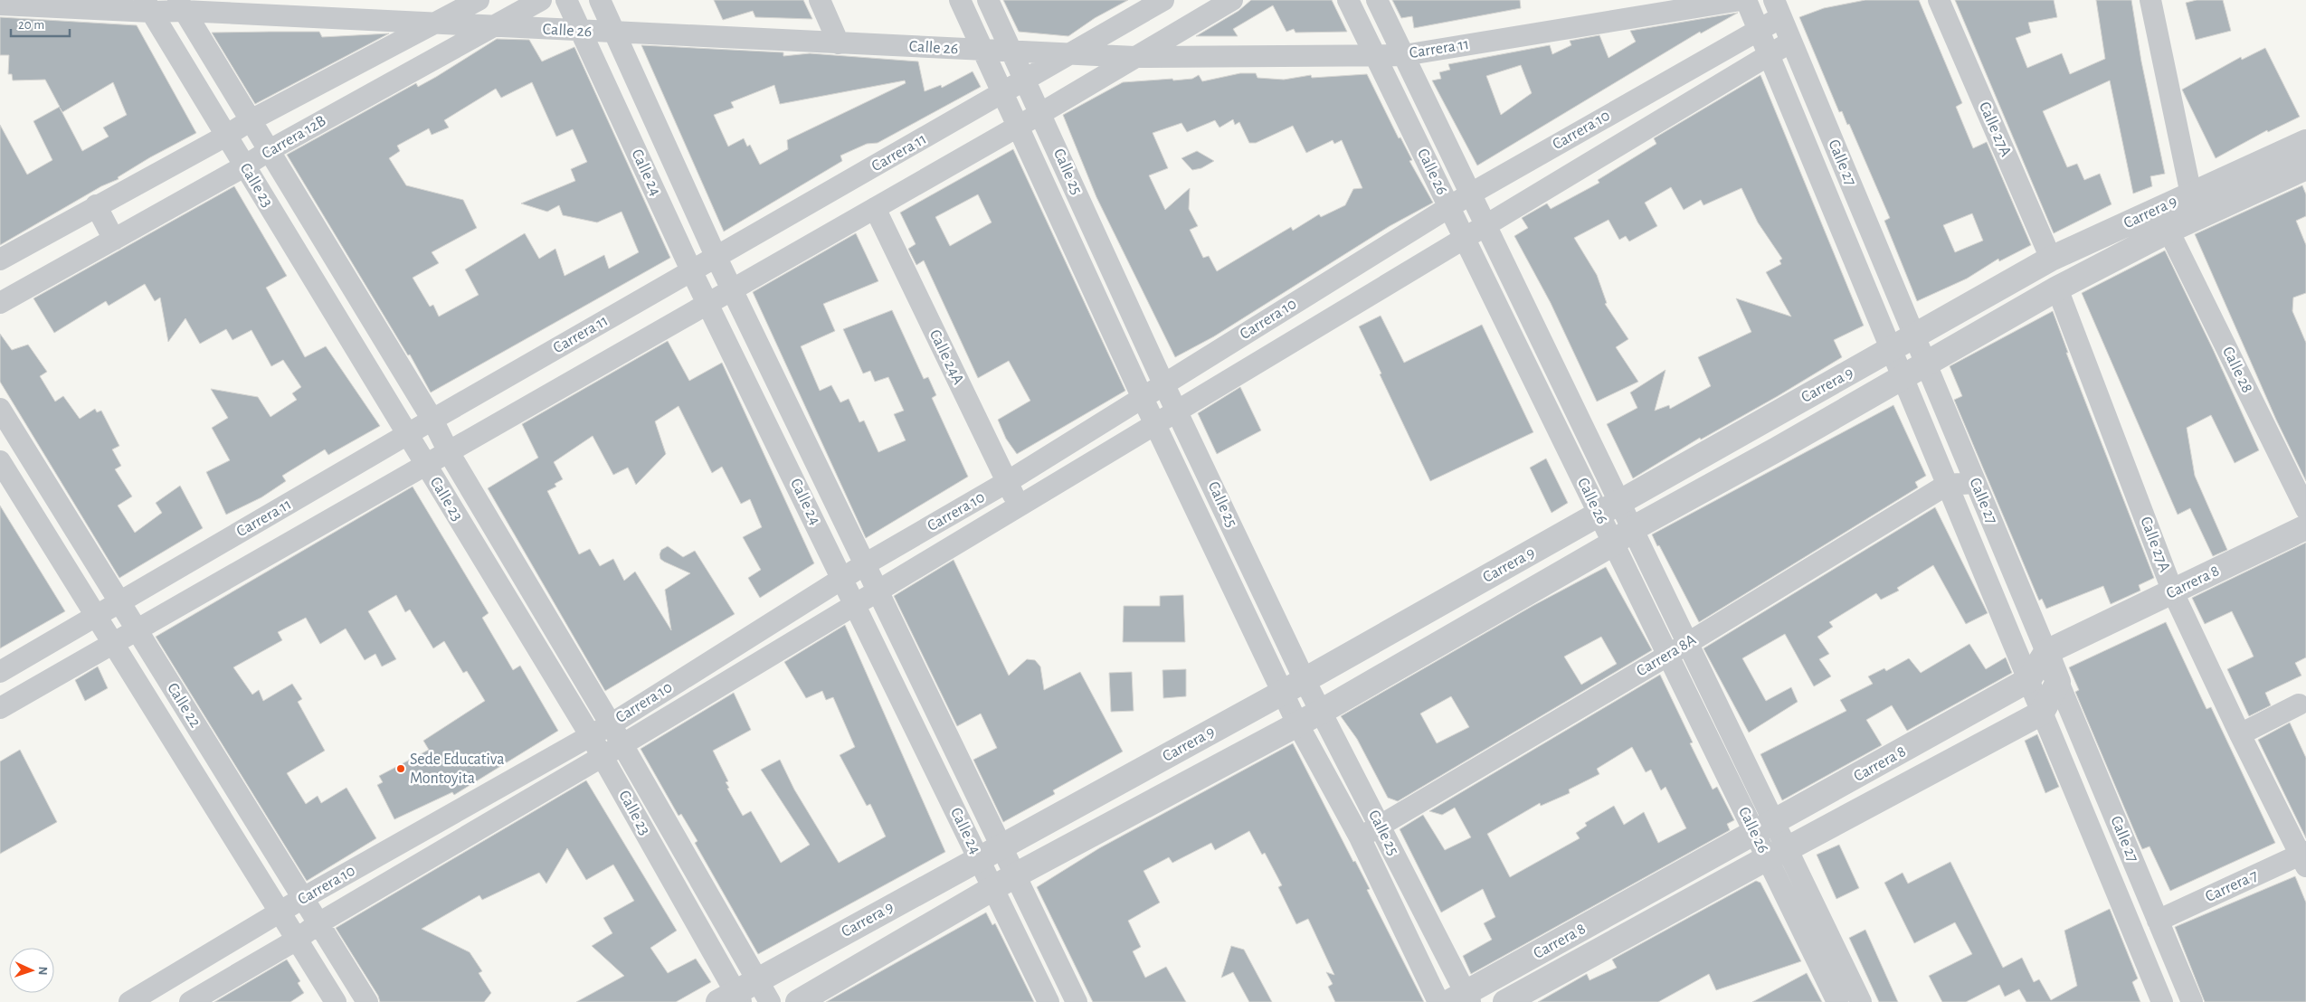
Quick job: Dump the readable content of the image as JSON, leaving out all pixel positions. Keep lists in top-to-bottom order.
{
  "streets": {
    "street": [
      "Calle 26",
      "Carrera 11",
      "Calle 27A",
      "Carrera 10",
      "Carrera 12B",
      "Calle 27",
      "Calle 25",
      "Calle 24",
      "Calle 23",
      "Carrera 9",
      "Calle 24A",
      "Calle 28",
      "Carrera 8",
      "Carrera 8A",
      "Calle 22",
      "Carrera 7"
    ]
  },
  "crossings": [
    ["Calle 26", "Carrera 11"],
    ["Calle 26", "Carrera 10"],
    ["Calle 26", "Carrera 12B"],
    ["Calle 26", "Calle 25"],
    ["Calle 26", "Calle 24"],
    ["Calle 26", "Calle 23"],
    ["Calle 26", "Carrera 9"],
    ["Calle 26", "Carrera 8"],
    ["Calle 26", "Carrera 8A"],
    ["Carrera 11", "Calle 25"],
    ["Carrera 11", "Calle 24"],
    ["Carrera 11", "Calle 23"],
    ["Carrera 11", "Calle 24A"],
    ["Carrera 11", "Calle 22"],
    ["Calle 27A", "Carrera 9"],
    ["Calle 27A", "Carrera 8"],
    ["Calle 27A", "Carrera 7"],
    ["Carrera 10", "Calle 27"],
    ["Carrera 10", "Calle 25"],
    ["Carrera 10", "Calle 24"],
    ["Carrera 10", "Calle 23"],
    ["Carrera 10", "Calle 24A"],
    ["Carrera 10", "Calle 22"],
    ["Carrera 12B", "Calle 23"],
    ["Calle 27", "Carrera 9"],
    ["Calle 27", "Carrera 8"],
    ["Calle 27", "Carrera 8A"],
    ["Calle 27", "Carrera 7"],
    ["Calle 25", "Carrera 9"],
    ["Calle 25", "Carrera 8"],
    ["Calle 25", "Carrera 8A"],
    ["Calle 24", "Carrera 9"],
    ["Calle 23", "Carrera 9"],
    ["Carrera 9", "Calle 28"]
  ],
  "places": ["Sede Educativa Montoyita"],
  "scale_bar": "20 m",
  "north": "right"
}
